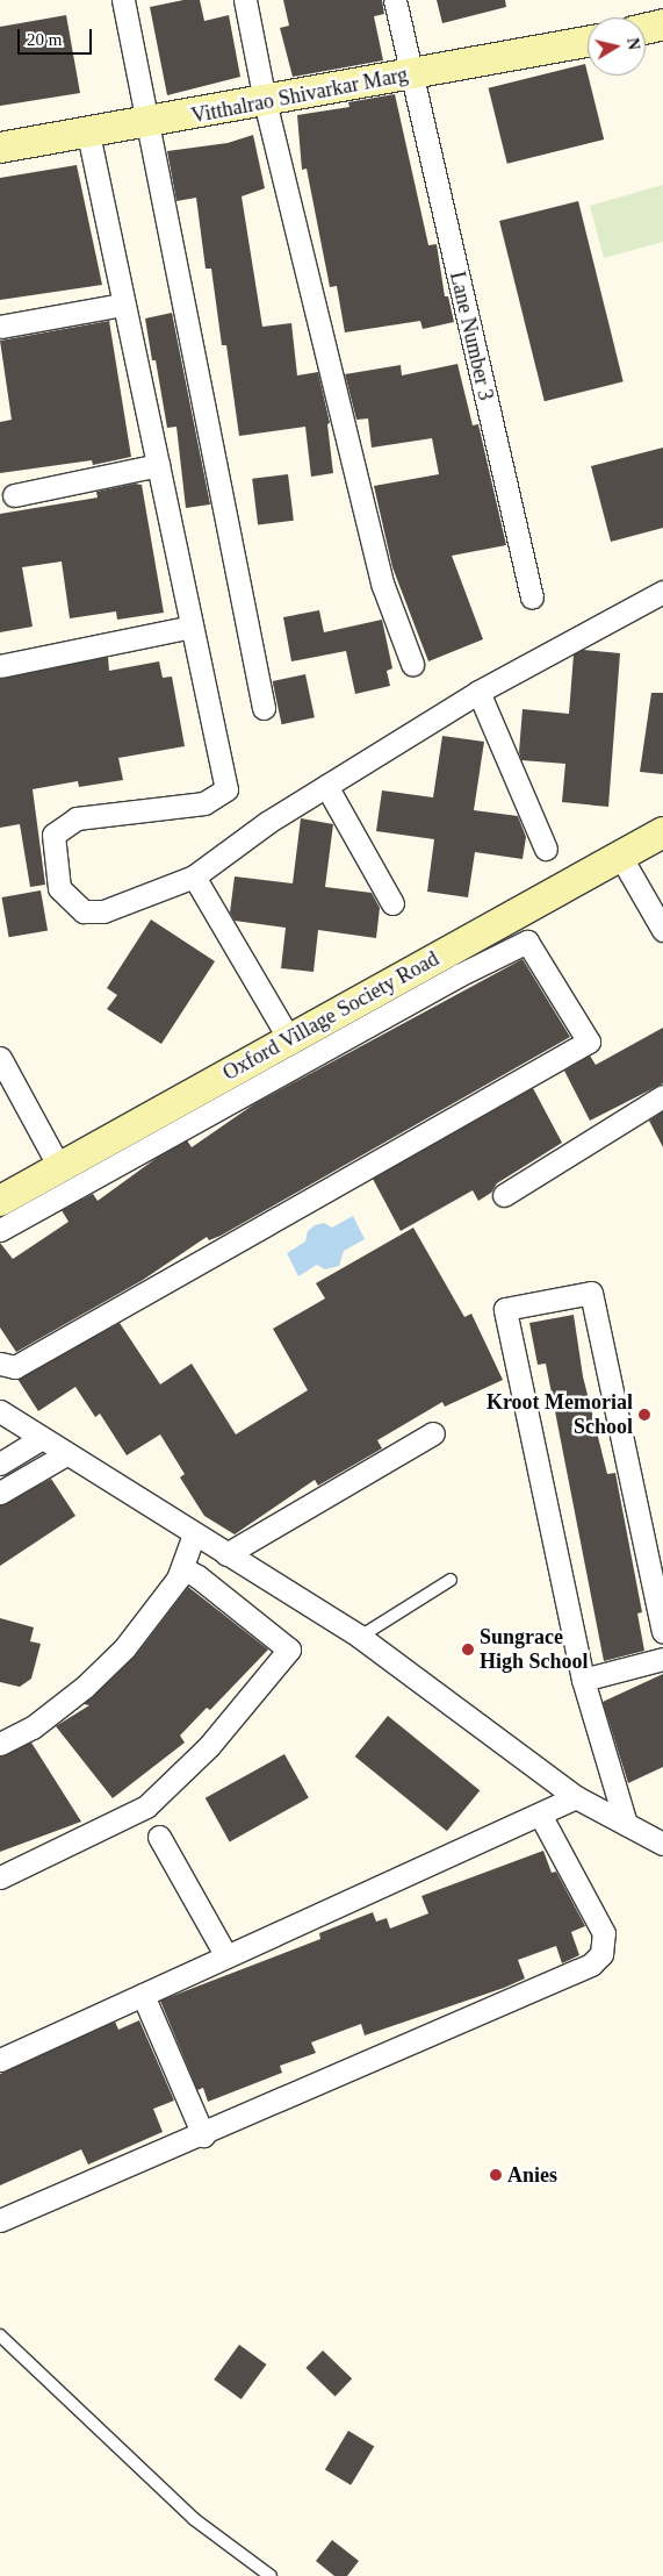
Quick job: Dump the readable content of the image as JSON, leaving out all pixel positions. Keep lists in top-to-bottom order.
{
  "streets": {
    "street": ["Vitthalrao Shivarkar Marg", "Lane Number 3", "Oxford Village Society Road"]
  },
  "crossings": [
    ["Vitthalrao Shivarkar Marg", "Lane Number 3"]
  ],
  "places": ["Kroot Memorial School", "Sungrace High School", "Anies"],
  "scale_bar": "20 m",
  "north": "right"
}
